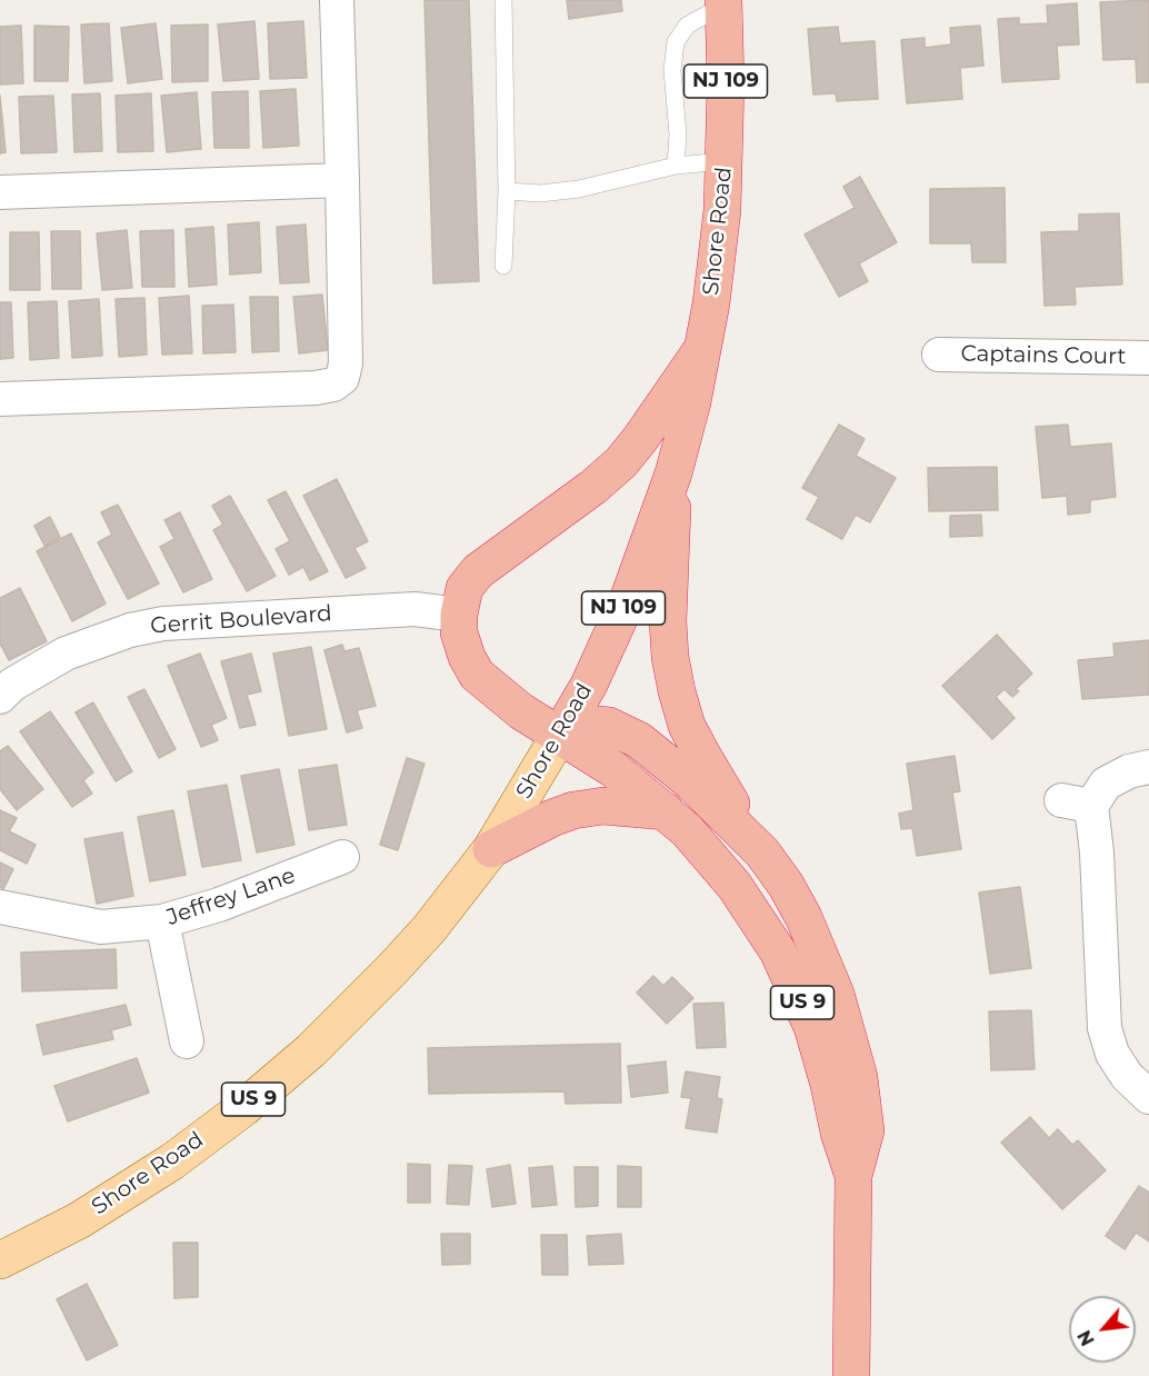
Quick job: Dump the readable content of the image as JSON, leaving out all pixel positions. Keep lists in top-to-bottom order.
{
  "streets": {
    "highway": ["NJ 109", "Shore Road", "US 9"],
    "street": ["Captains Court", "Gerrit Boulevard", "Jeffrey Lane"]
  },
  "crossings": [
    ["Shore Road", "US 9"]
  ],
  "north": "bottom left"
}
